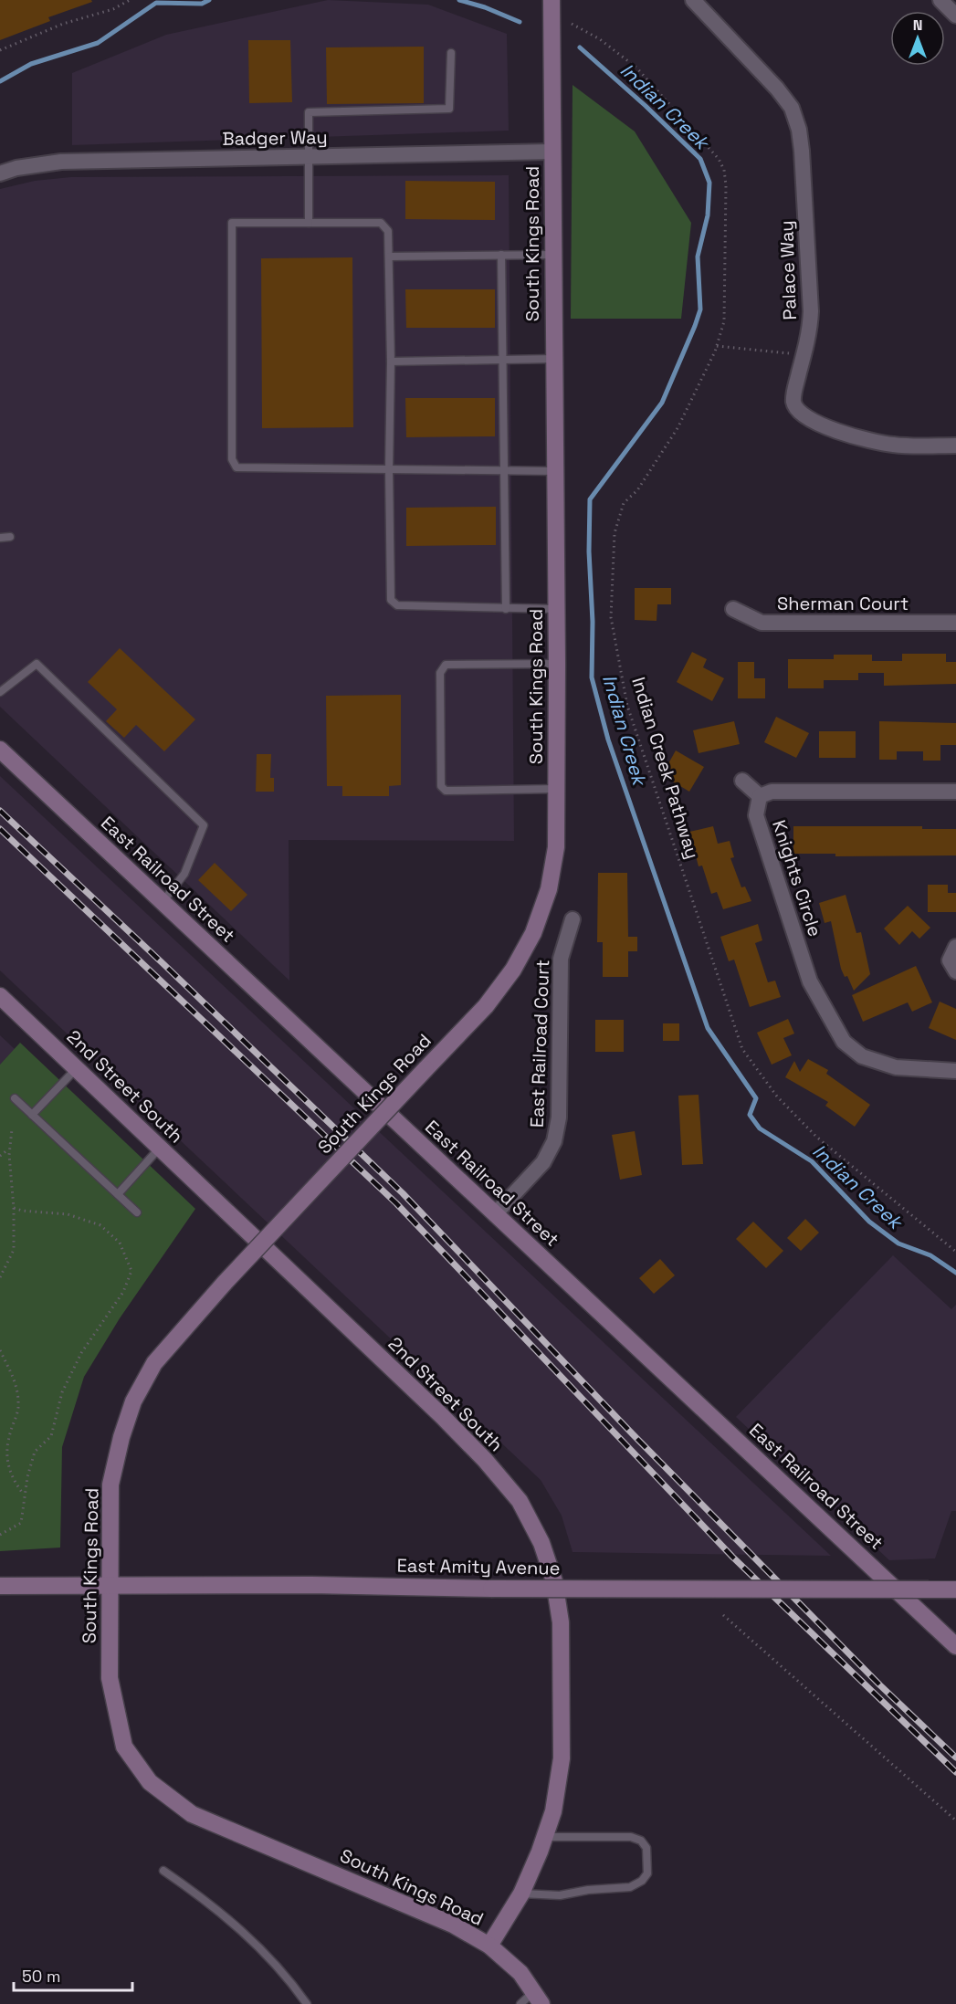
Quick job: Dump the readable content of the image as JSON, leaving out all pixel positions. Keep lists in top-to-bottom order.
{
  "streets": {
    "main road": [
      "South Kings Road",
      "East Railroad Street",
      "2nd Street South",
      "East Amity Avenue"
    ],
    "street": [
      "Badger Way",
      "Palace Way",
      "Sherman Court",
      "Knights Circle",
      "East Railroad Court"
    ],
    "path": ["Indian Creek Pathway"]
  },
  "crossings": [
    ["Badger Way", "South Kings Road"],
    ["South Kings Road", "2nd Street South"],
    ["South Kings Road", "East Amity Avenue"],
    ["East Railroad Street", "East Railroad Court"]
  ],
  "water": ["Indian Creek"],
  "scale_bar": "50 m",
  "north": "top"
}
